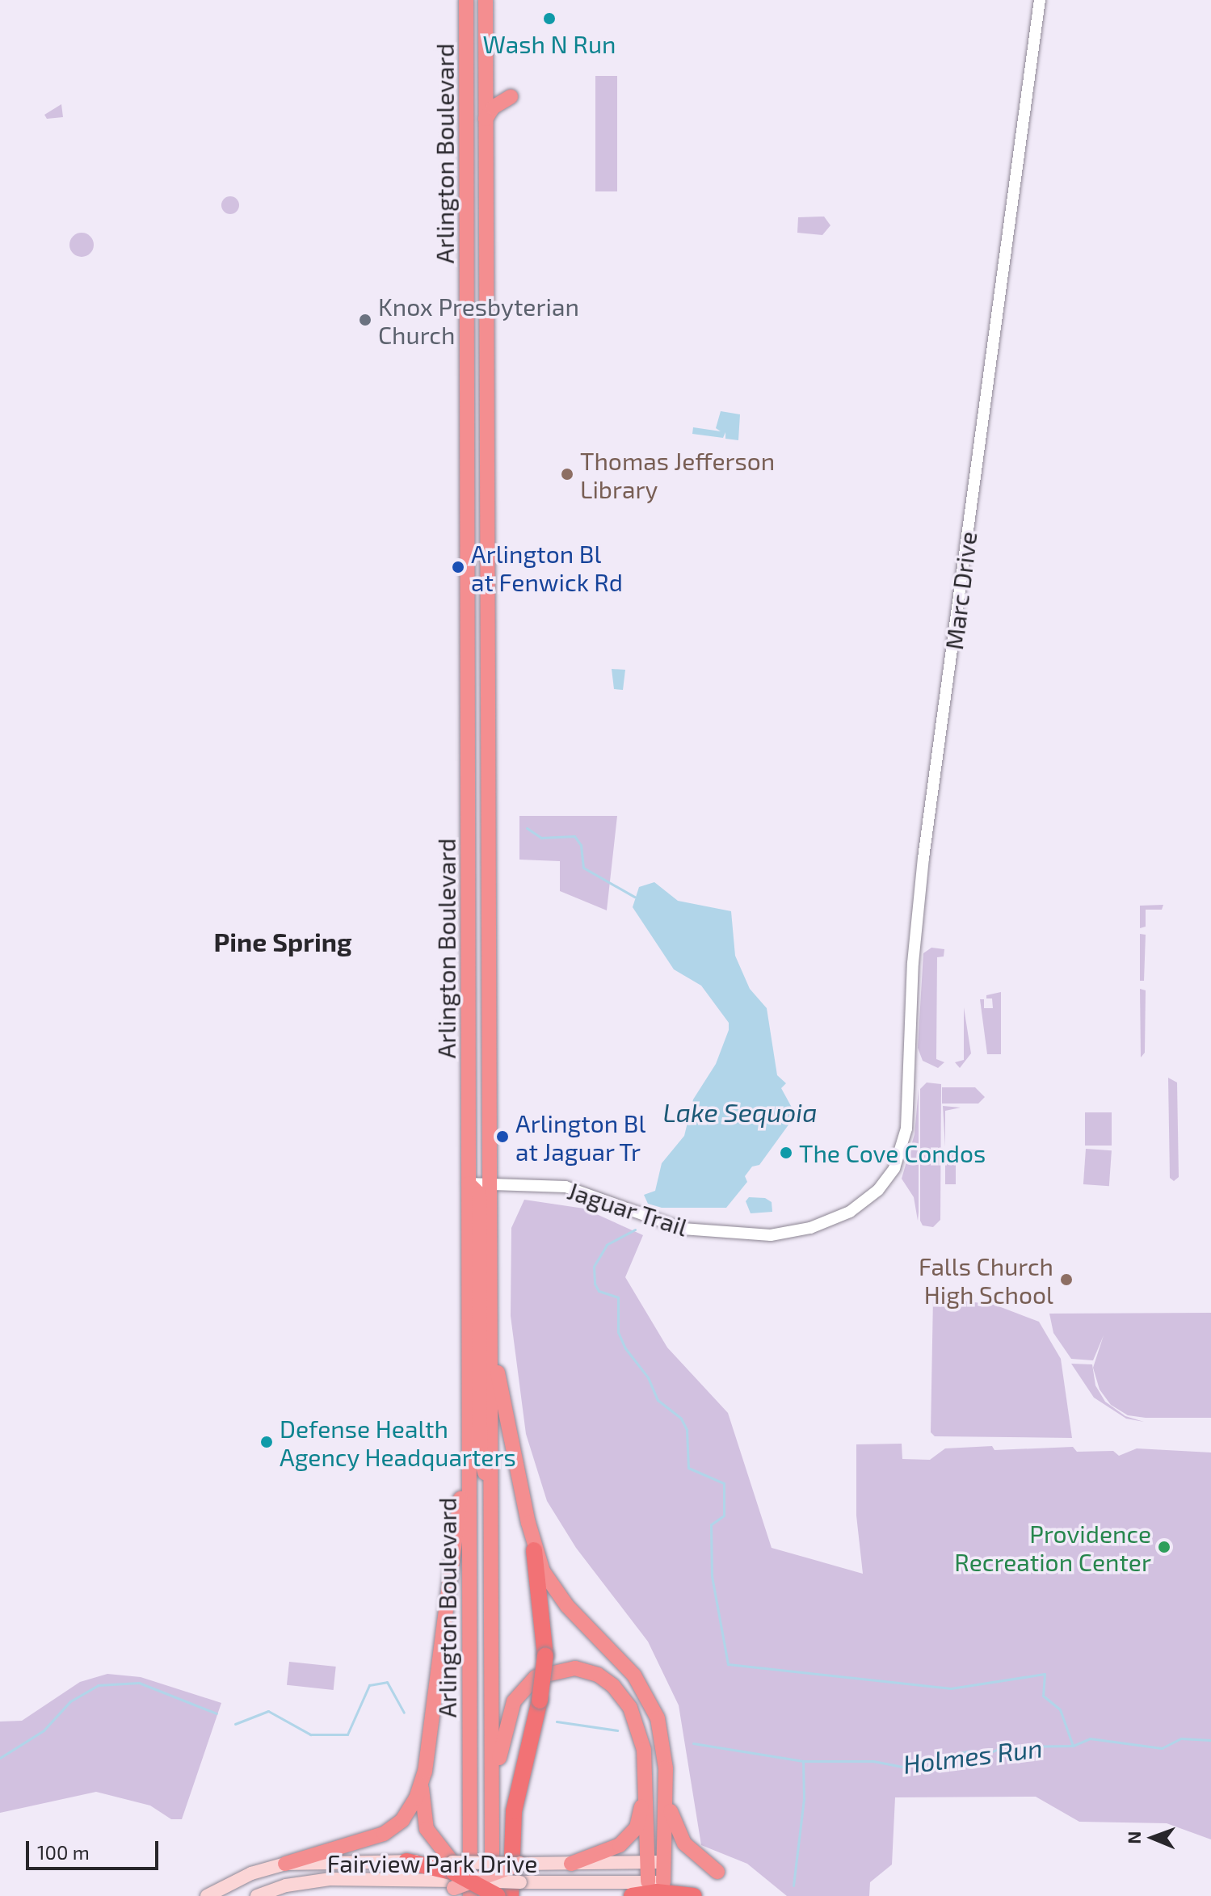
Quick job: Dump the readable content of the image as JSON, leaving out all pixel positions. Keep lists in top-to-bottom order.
{
  "streets": {
    "highway": ["Arlington Boulevard"],
    "main road": ["Fairview Park Drive"],
    "street": ["Marc Drive", "Jaguar Trail"]
  },
  "crossings": [
    ["Arlington Boulevard", "Jaguar Trail"],
    ["Arlington Boulevard", "Fairview Park Drive"],
    ["Marc Drive", "Jaguar Trail"]
  ],
  "districts": ["Pine Spring"],
  "water": ["Lake Sequoia", "Holmes Run"],
  "places": [
    "Wash N Run",
    "Knox Presbyterian Church",
    "Thomas Jefferson Library",
    "Arlington Bl at Fenwick Rd",
    "Arlington Bl at Jaguar Tr",
    "The Cove Condos",
    "Falls Church High School",
    "Defense Health Agency Headquarters",
    "Providence Recreation Center"
  ],
  "scale_bar": "100 m",
  "north": "left"
}
